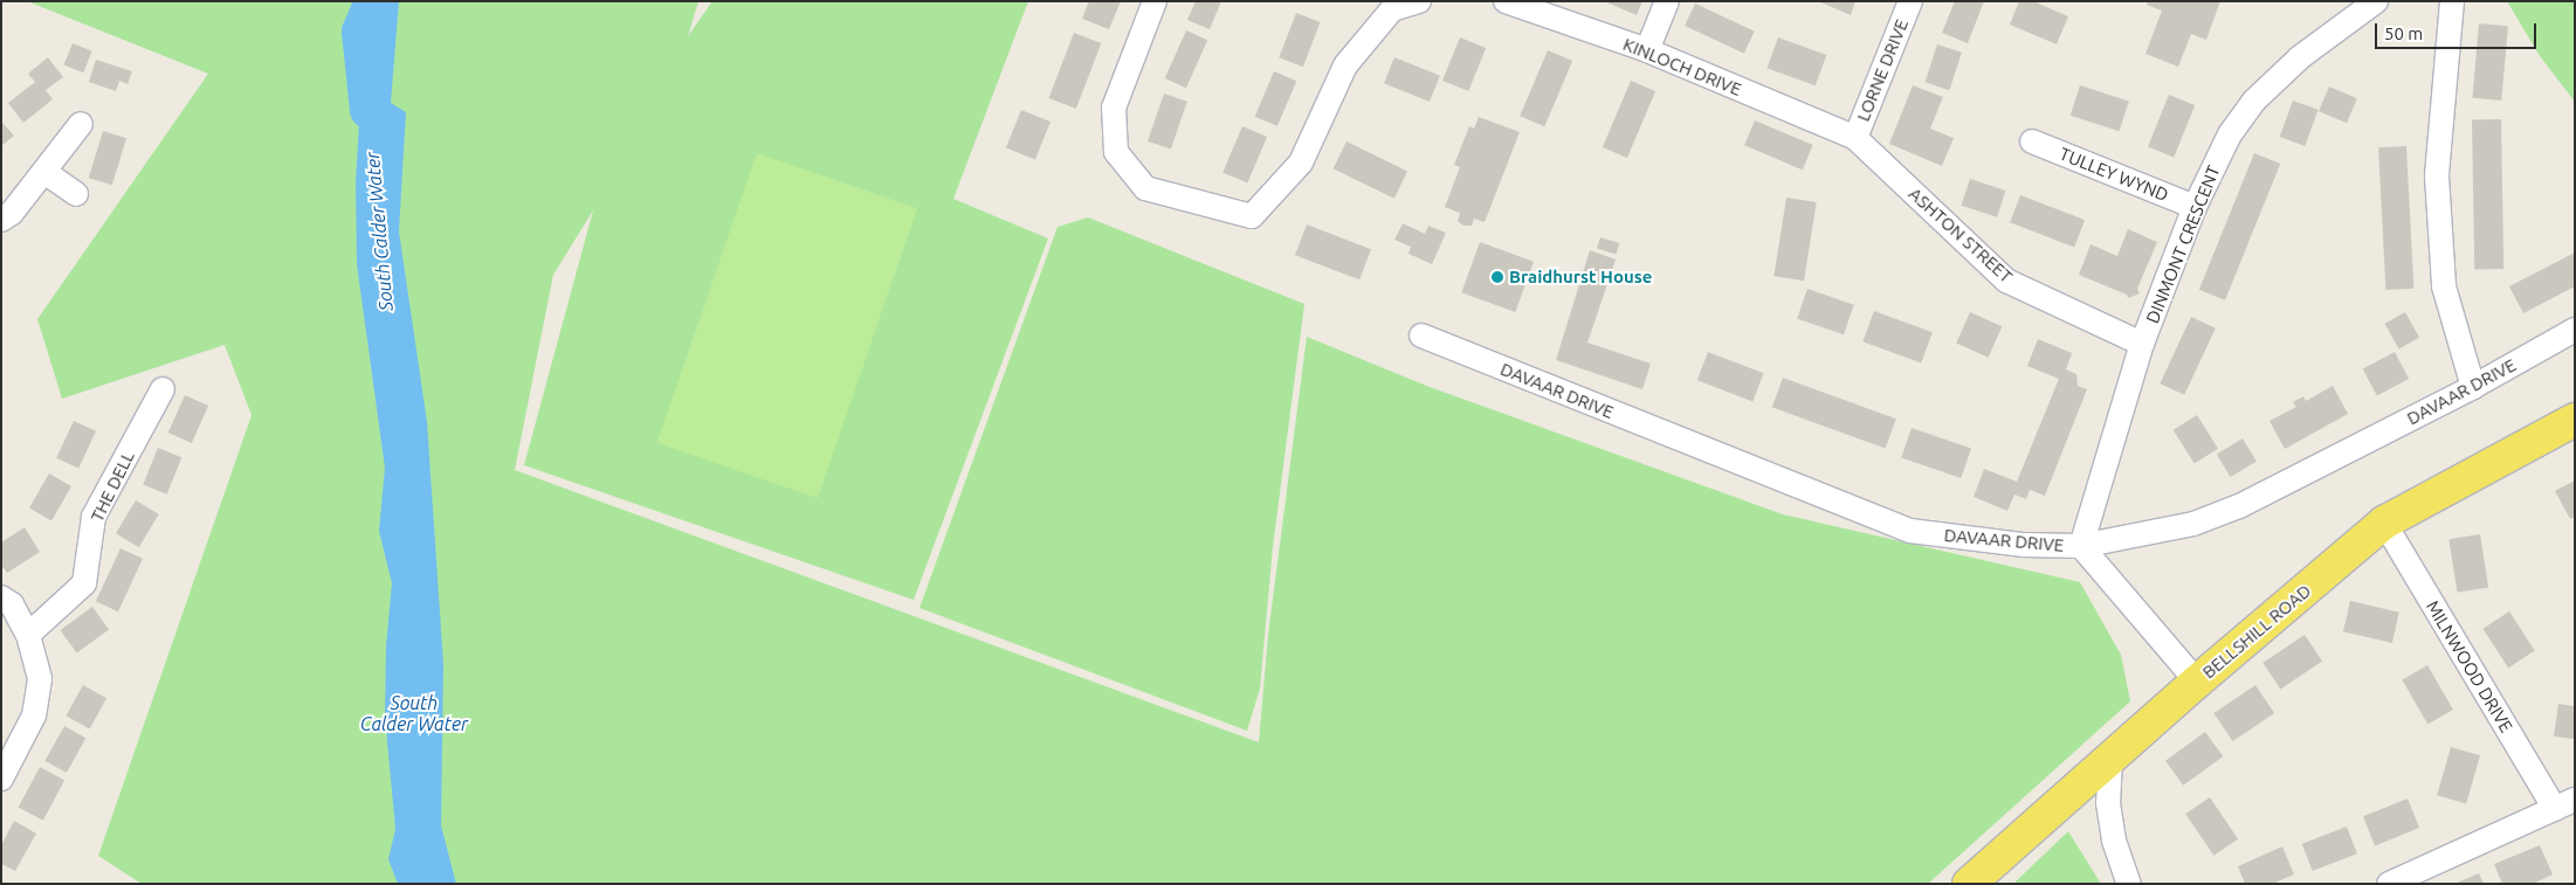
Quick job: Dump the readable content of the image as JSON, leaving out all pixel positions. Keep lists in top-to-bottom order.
{
  "streets": {
    "main road": ["BELLSHILL ROAD"],
    "street": [
      "KINLOCH DRIVE",
      "LORNE DRIVE",
      "TULLEY WYND",
      "ASHTON STREET",
      "DINMONT CRESCENT",
      "DAVAAR DRIVE",
      "THE DELL",
      "MILNWOOD DRIVE"
    ]
  },
  "crossings": [
    ["KINLOCH DRIVE", "LORNE DRIVE"],
    ["KINLOCH DRIVE", "ASHTON STREET"],
    ["LORNE DRIVE", "ASHTON STREET"],
    ["TULLEY WYND", "DINMONT CRESCENT"],
    ["ASHTON STREET", "DINMONT CRESCENT"],
    ["DINMONT CRESCENT", "DAVAAR DRIVE"],
    ["BELLSHILL ROAD", "MILNWOOD DRIVE"]
  ],
  "water": ["South Calder Water"],
  "places": ["Braidhurst House"],
  "scale_bar": "50 m"
}
